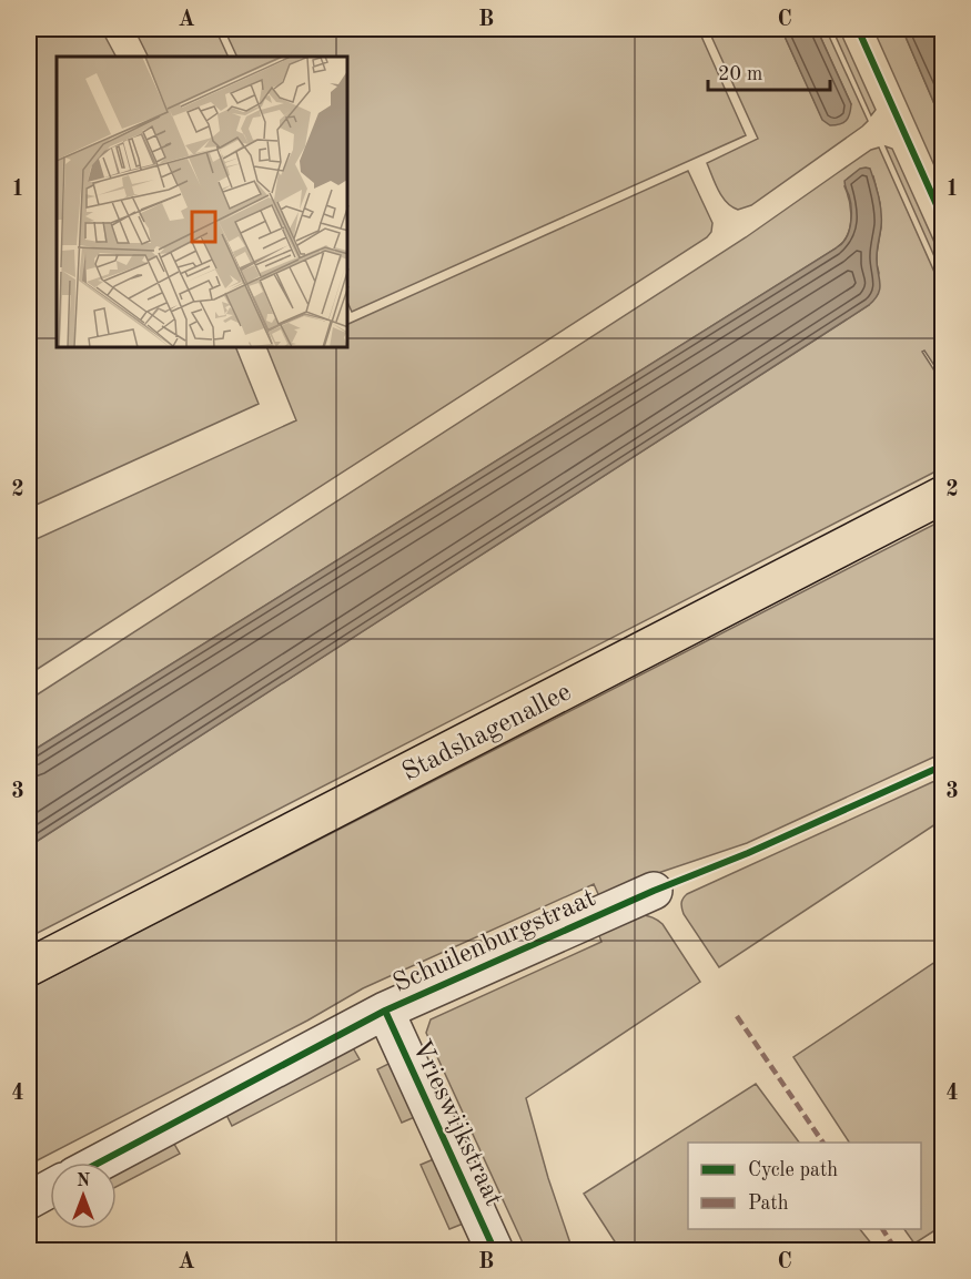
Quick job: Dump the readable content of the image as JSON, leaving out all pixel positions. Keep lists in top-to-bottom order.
{
  "streets": {
    "main road": ["Stadshagenallee"],
    "street": ["Schuilenburgstraat", "Vrieswijkstraat"]
  },
  "crossings": [
    ["Schuilenburgstraat", "Vrieswijkstraat"]
  ],
  "legend": ["Cycle path", "Path"],
  "scale_bar": "20 m",
  "north": "top",
  "grid": {
    "columns": ["A", "B", "C"],
    "rows": [
      "1",
      "2",
      "3",
      "4"
    ]
  }
}
